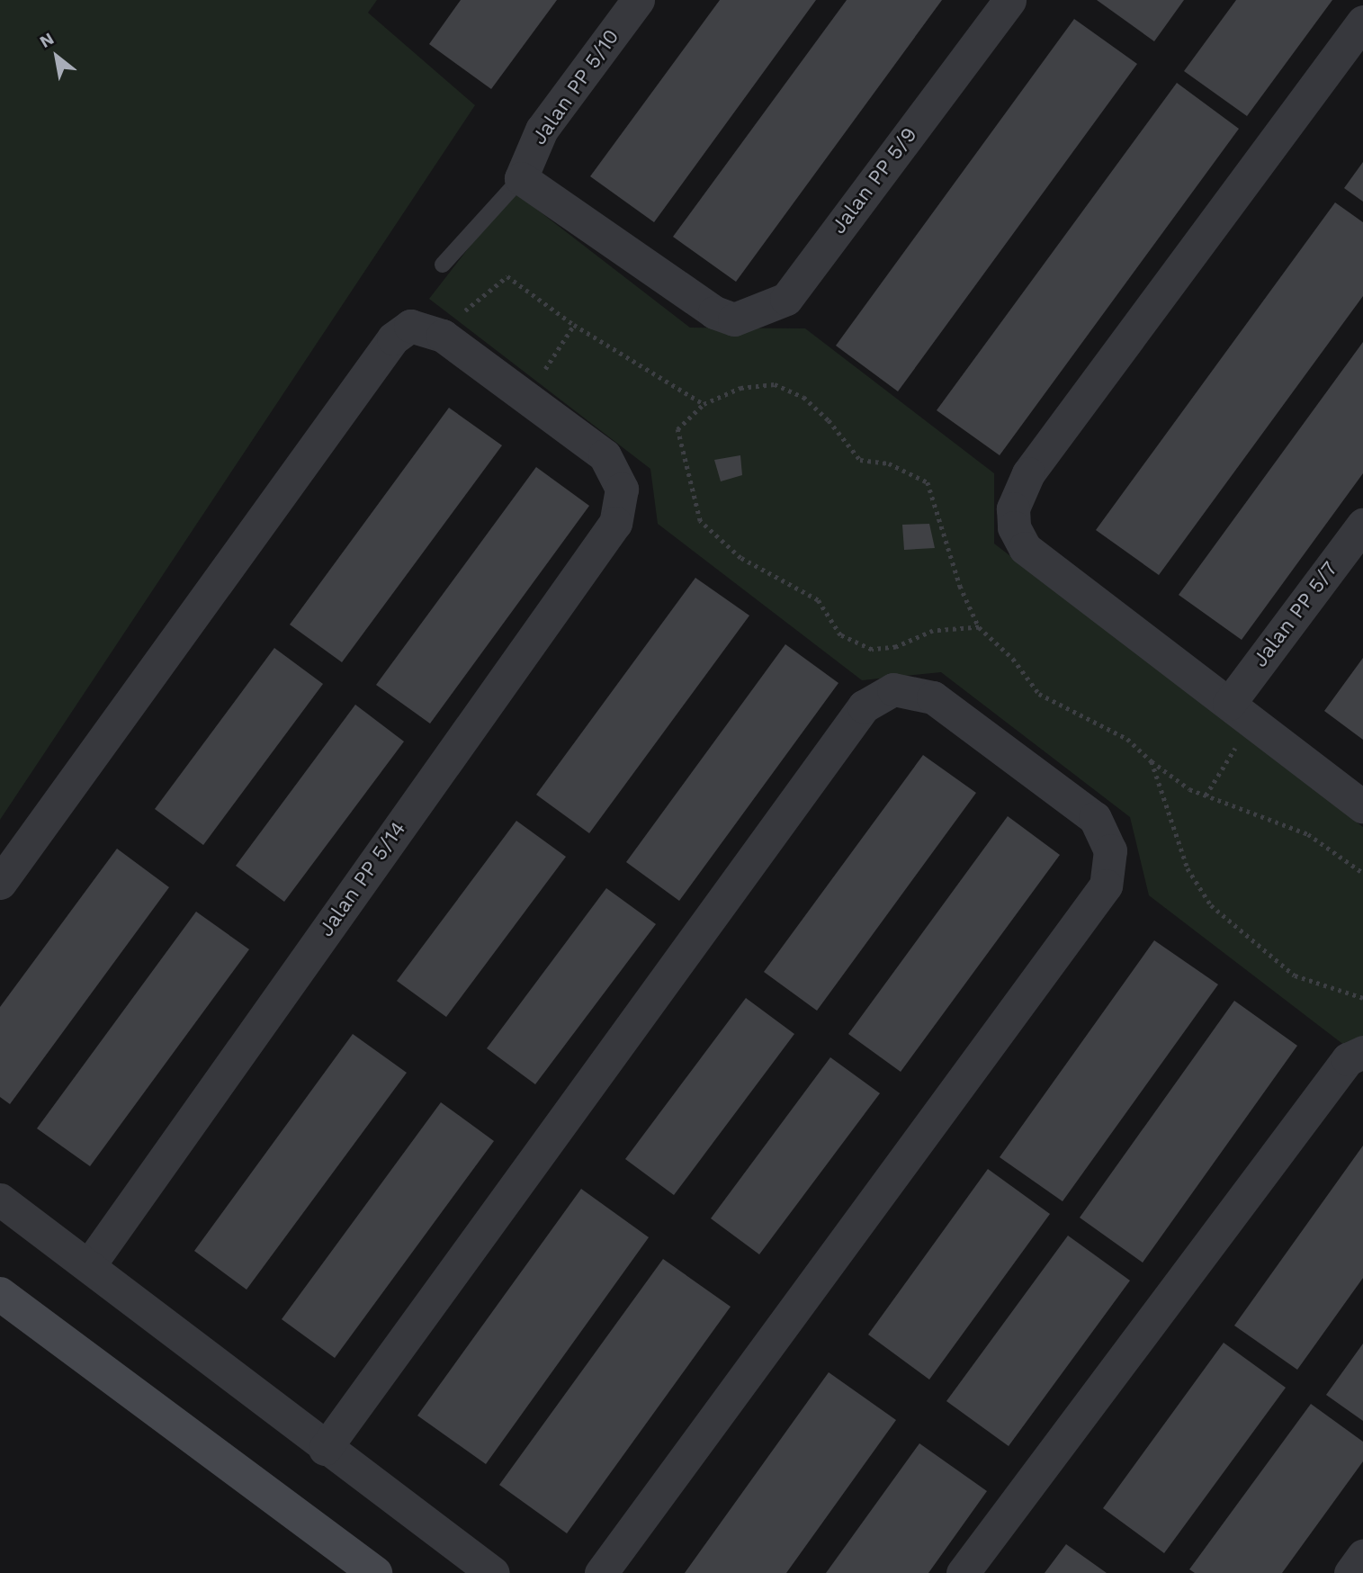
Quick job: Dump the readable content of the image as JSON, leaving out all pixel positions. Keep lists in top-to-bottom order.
{
  "streets": {
    "street": [
      "Jalan PP 5/10",
      "Jalan PP 5/9",
      "Jalan PP 5/7",
      "Jalan PP 5/14"
    ]
  },
  "crossings": [
    ["Jalan PP 5/10", "Jalan PP 5/9"]
  ],
  "north": "top left"
}
